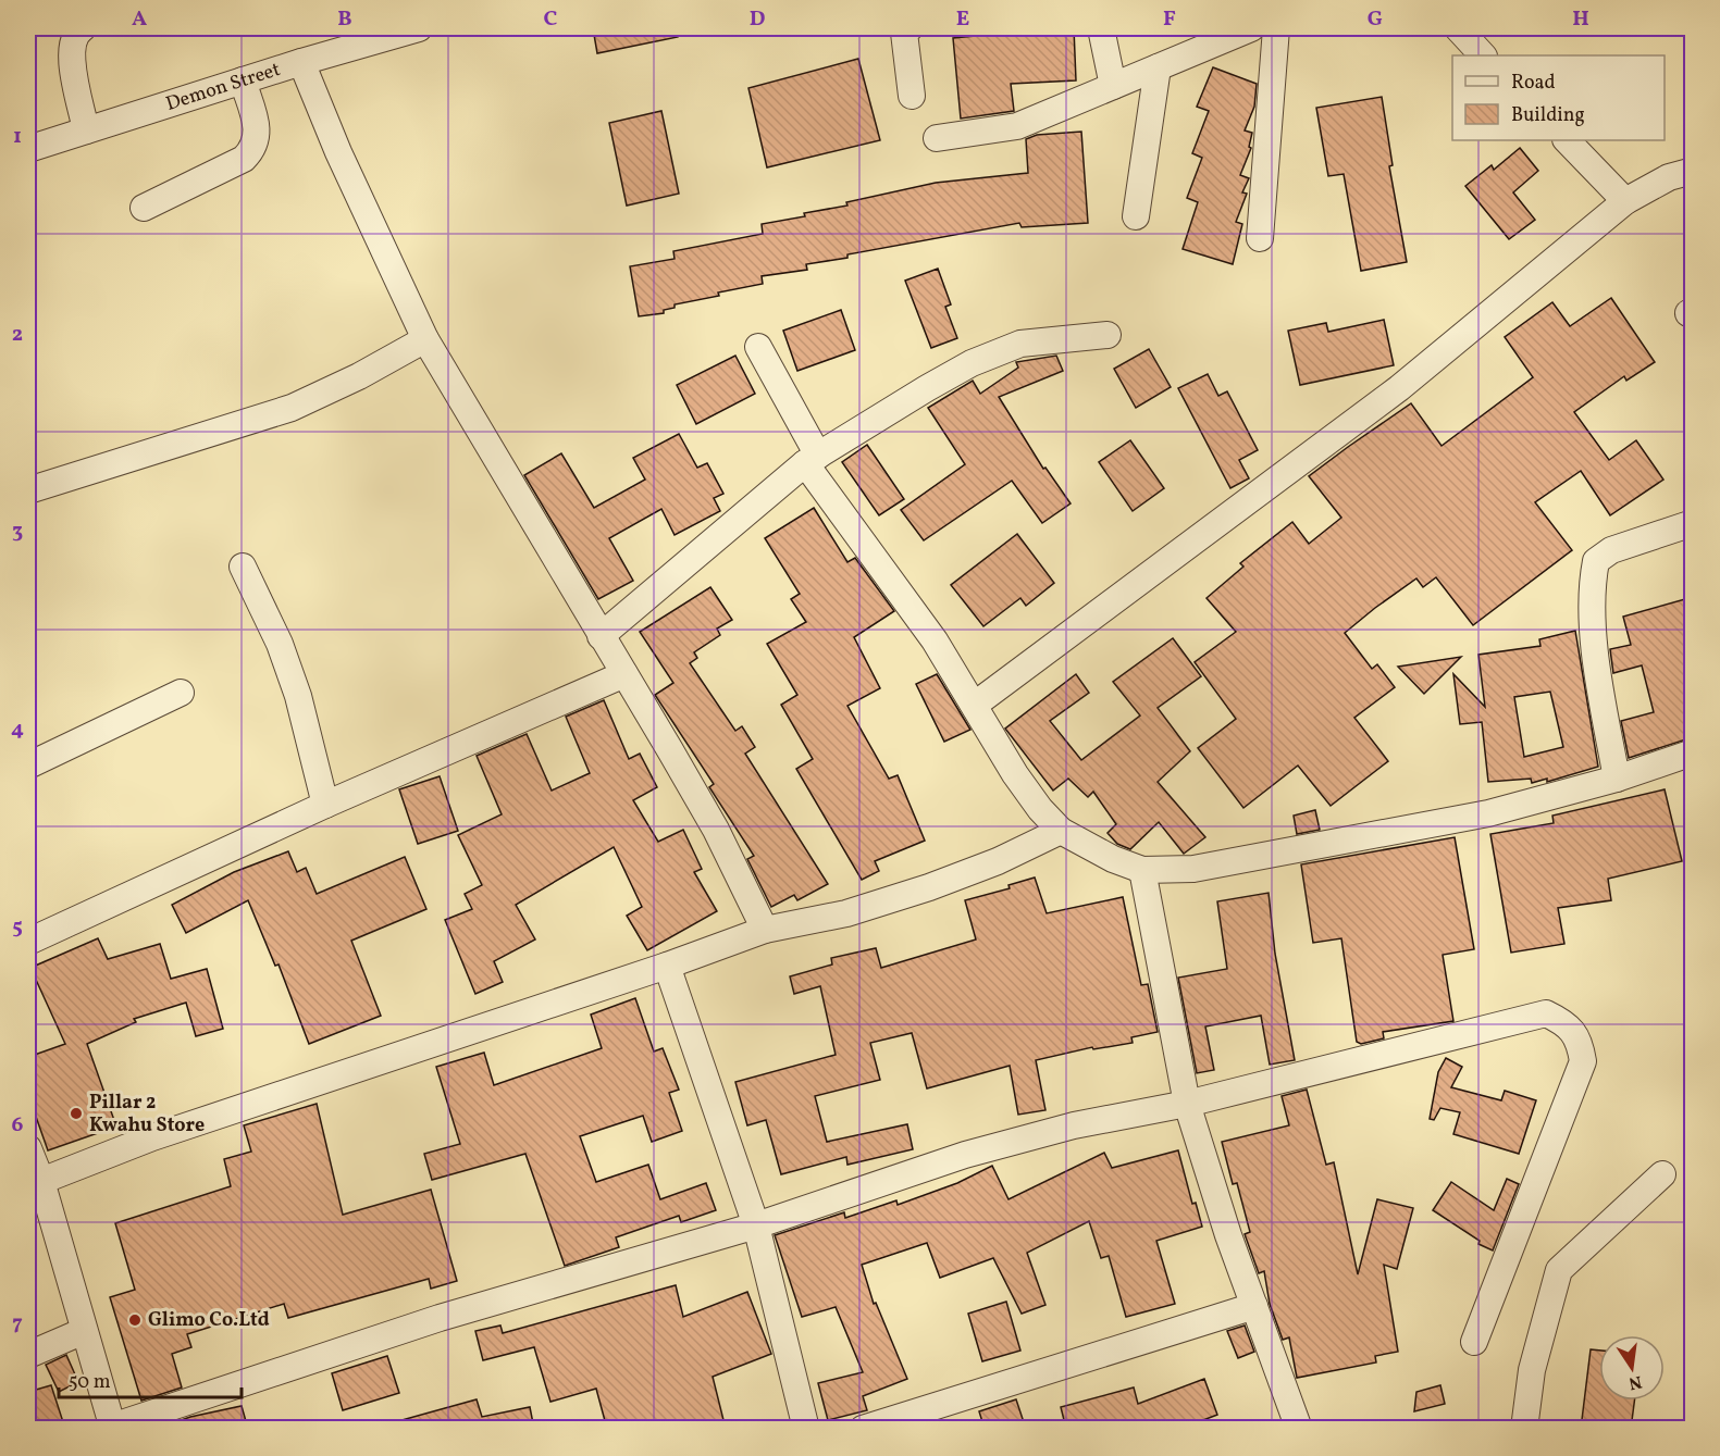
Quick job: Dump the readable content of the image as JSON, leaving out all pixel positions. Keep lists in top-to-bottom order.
{
  "streets": {
    "street": ["Demon Street"]
  },
  "places": ["Pillar 2 Kwahu Store", "Glimo Co.Ltd"],
  "legend": ["Road", "Building"],
  "scale_bar": "50 m",
  "north": "bottom",
  "grid": {
    "columns": [
      "A",
      "B",
      "C",
      "D",
      "E",
      "F",
      "G",
      "H"
    ],
    "rows": [
      "1",
      "2",
      "3",
      "4",
      "5",
      "6",
      "7"
    ]
  }
}
